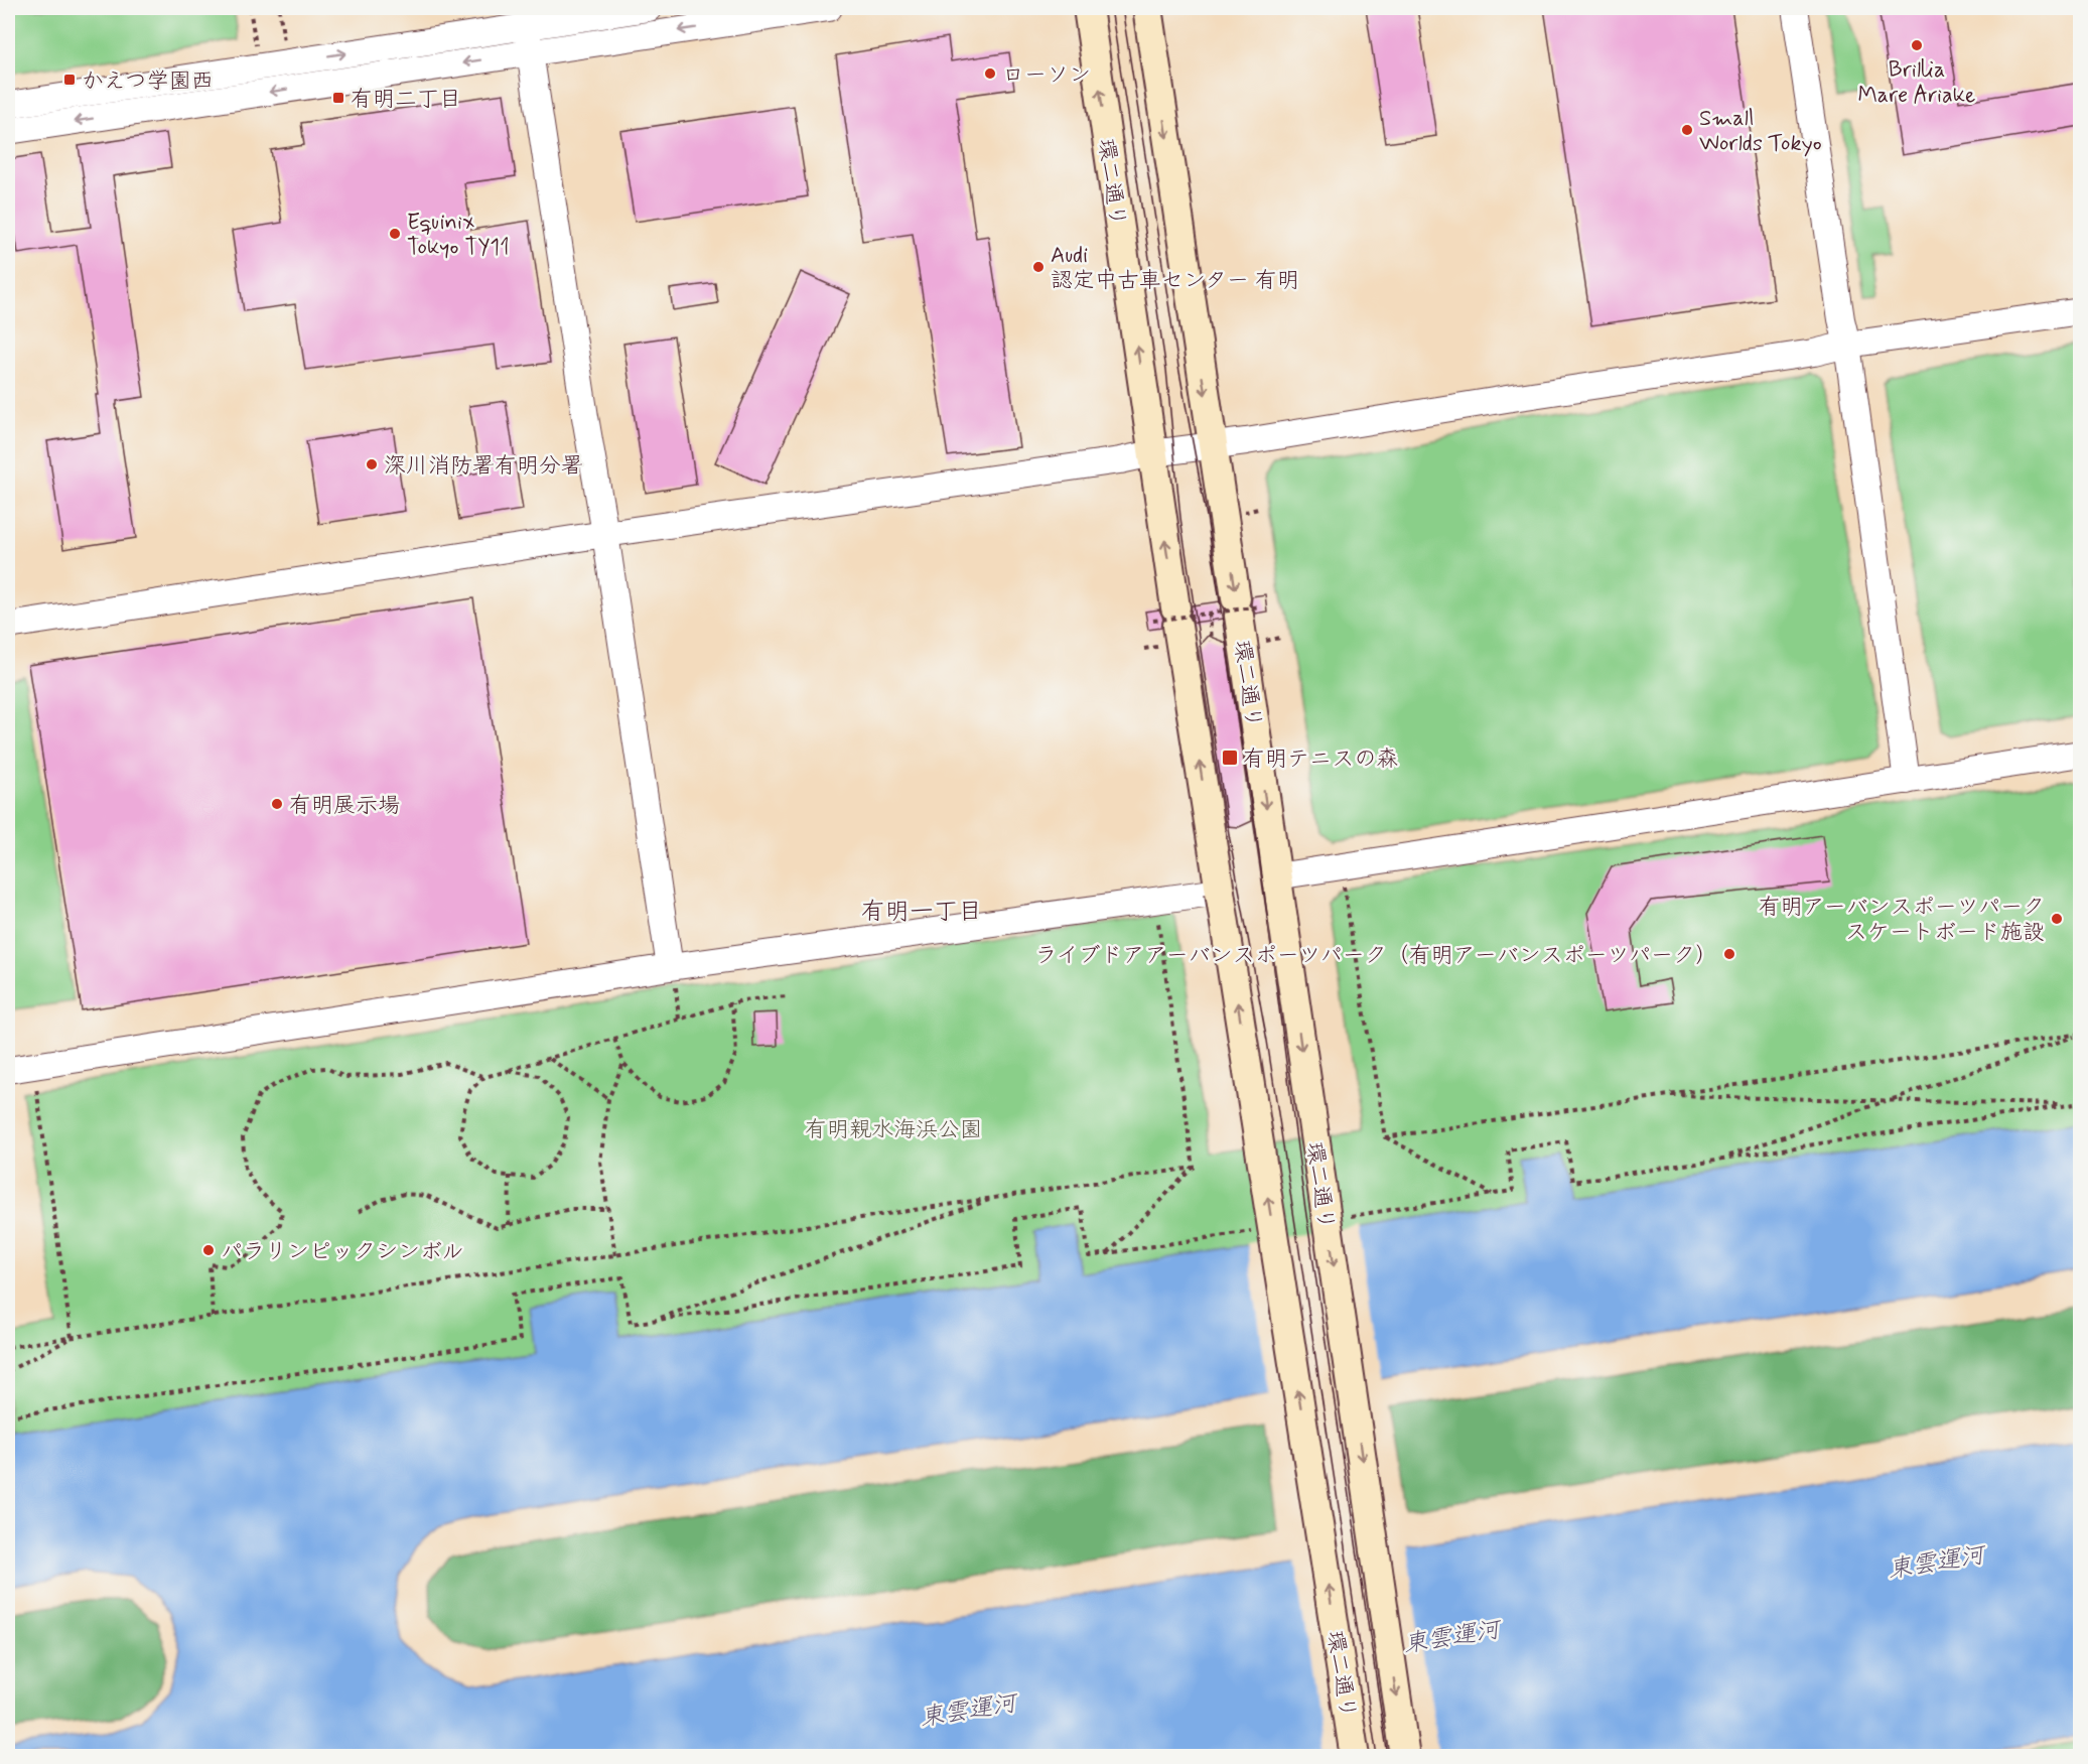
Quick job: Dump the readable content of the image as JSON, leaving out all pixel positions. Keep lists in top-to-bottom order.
{
  "streets": {
    "main road": ["環二通り"]
  },
  "districts": ["有明一丁目"],
  "water": ["東雲運河"],
  "parks": ["有明親水海浜公園"],
  "places": {
    "other": [
      "Brillia Mare Ariake",
      "ローソン",
      "Small Worlds Tokyo",
      "Equinix Tokyo TY11",
      "Audi 認定中古車センター 有明",
      "深川消防署有明分署",
      "有明展示場",
      "有明アーバンスポーツパーク スケートボード施設",
      "ライブドアアーバンスポーツパーク（有明アーバンスポーツパーク）",
      "パラリンピックシンボル"
    ],
    "transit": ["かえつ学園西", "有明二丁目", "有明テニスの森"]
  }
}
